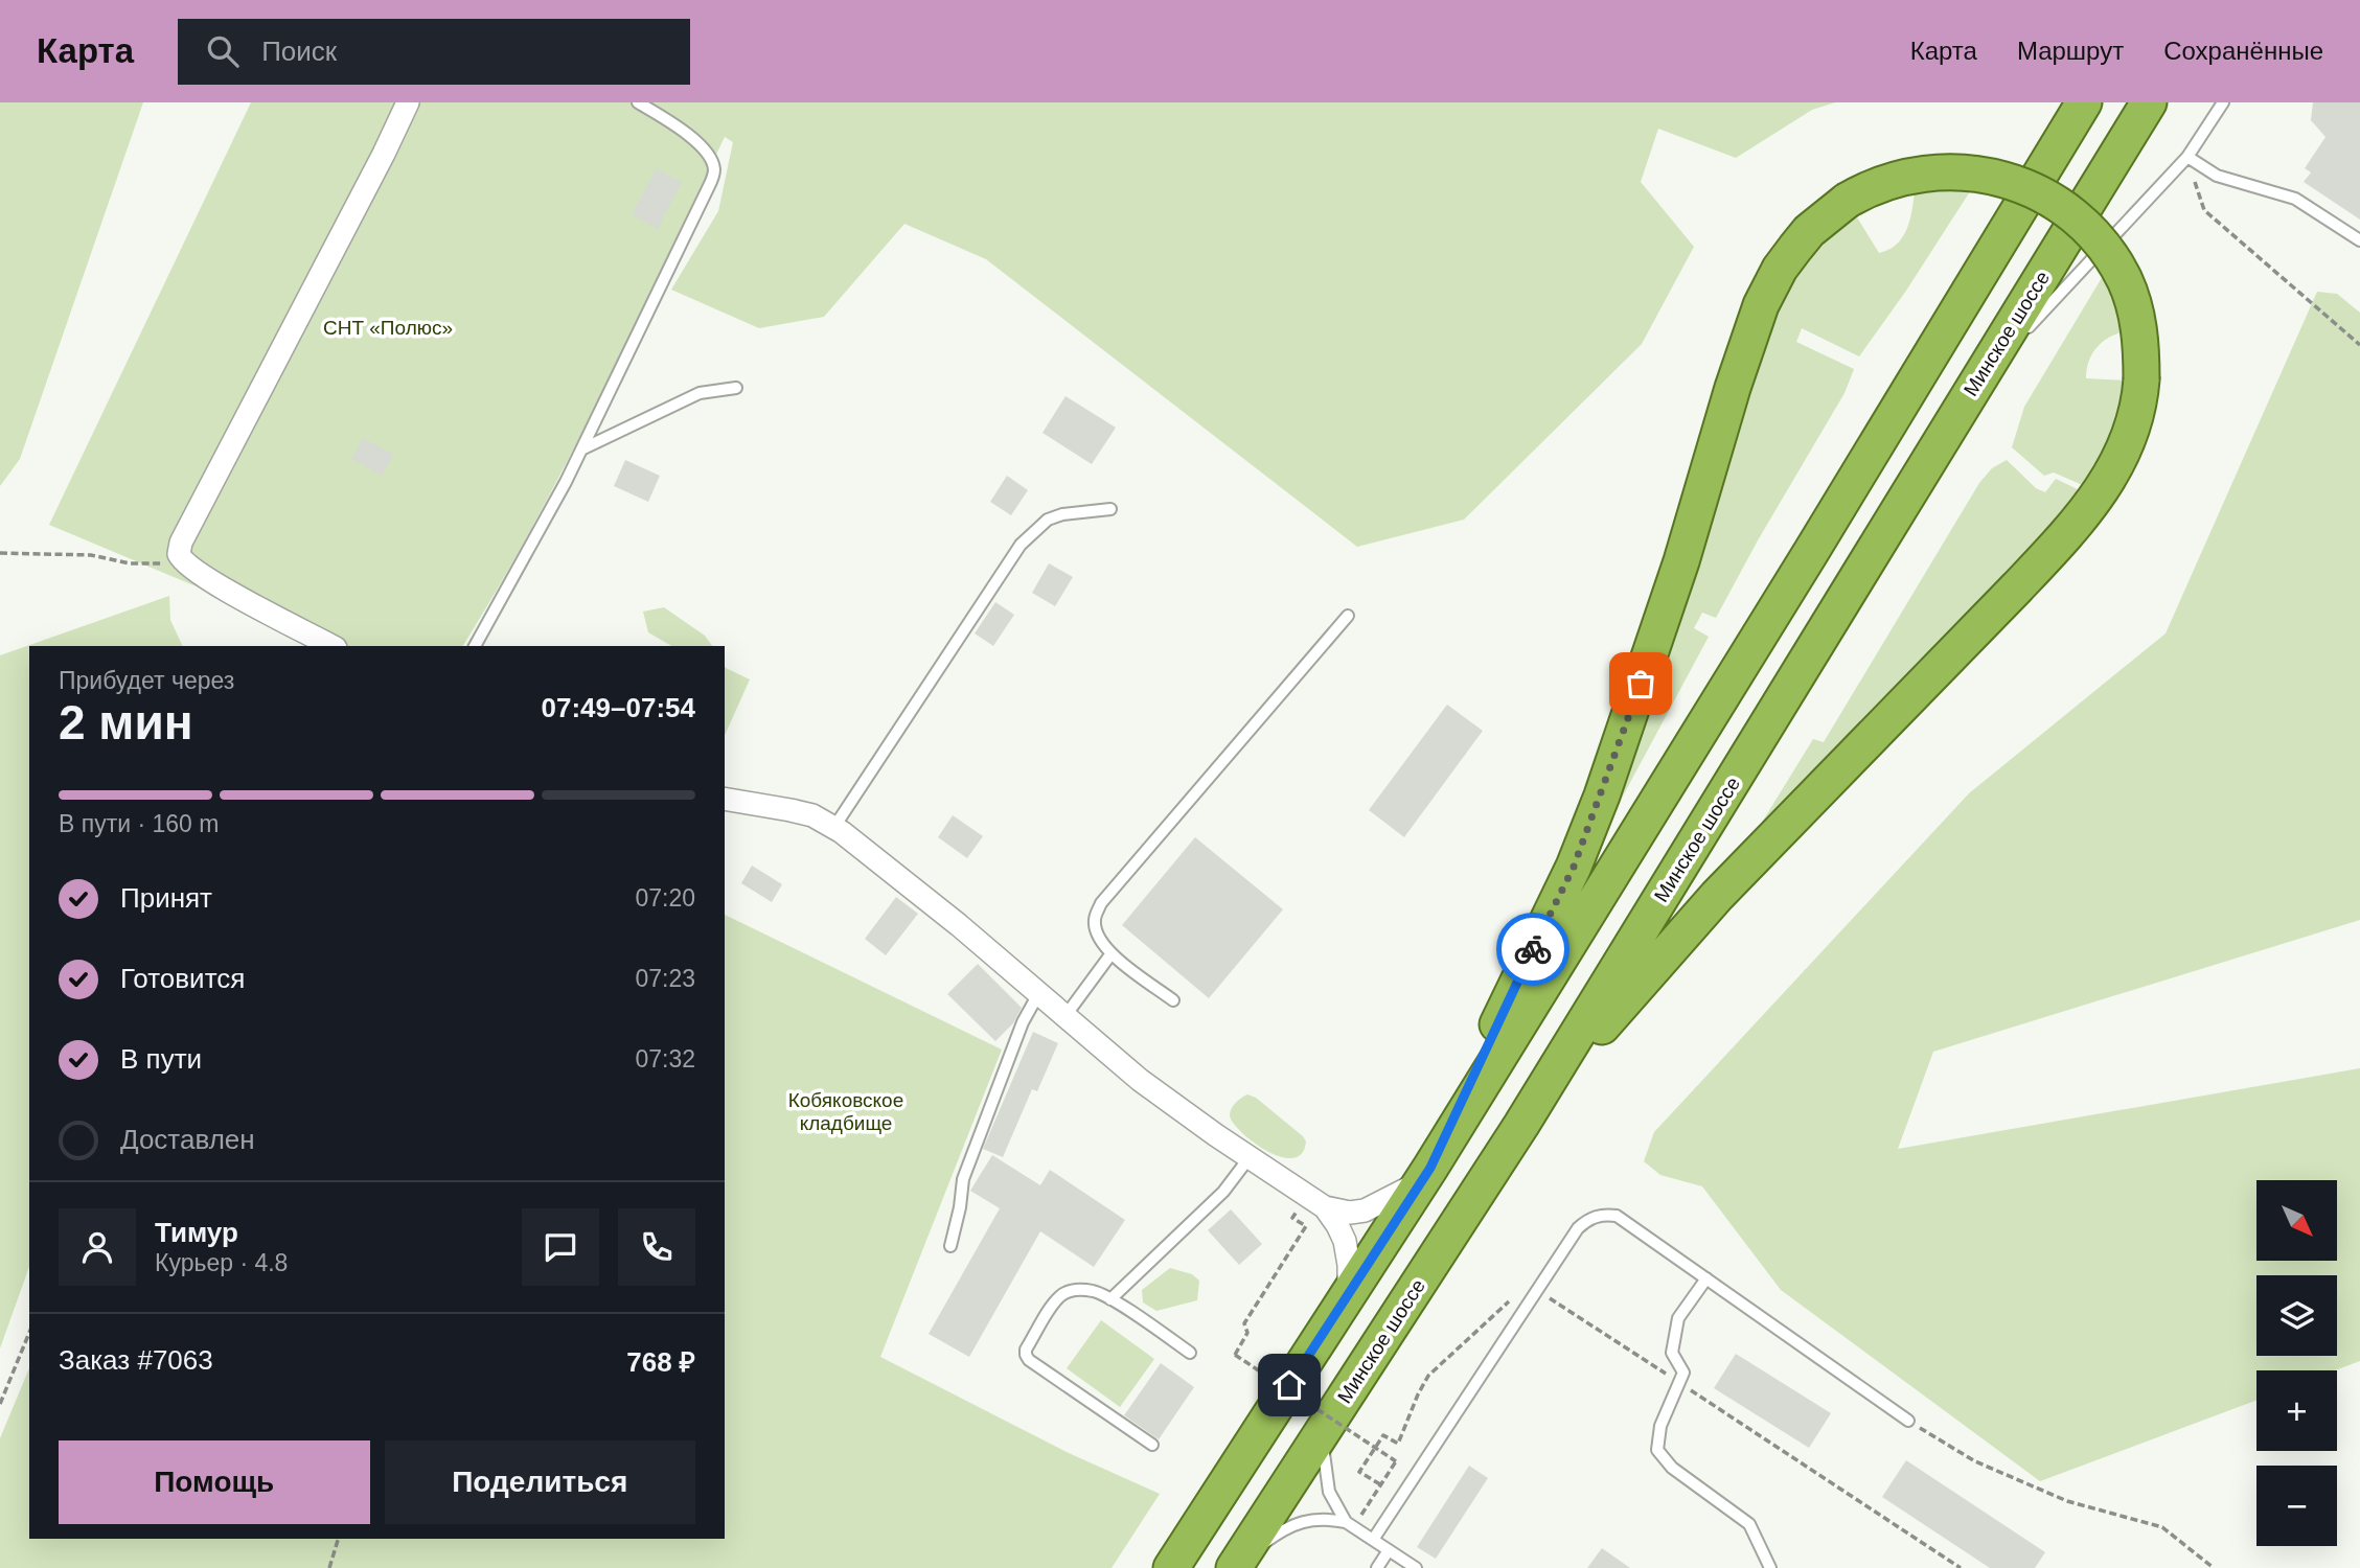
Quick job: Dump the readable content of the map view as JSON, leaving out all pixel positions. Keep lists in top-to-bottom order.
{
  "streets": {
    "highway": ["Минское шоссе"]
  },
  "parks": ["СНТ «Полюс»", "Кобяковское кладбище"],
  "north": "bottom right",
  "page": {
    "header": "Карта",
    "search": "Поиск",
    "nav": ["Карта", "Маршрут", "Сохранённые"],
    "heading": ["2 мин", "Прибудет через", "07:49–07:54"],
    "panel": [
      "Тимур",
      "Курьер · 4.8",
      "Заказ #7063",
      "768 ₽"
    ],
    "bar": "В пути · 160 m",
    "list": [
      ["Принят", "07:20"],
      ["Готовится", "07:23"],
      ["В пути", "07:32"],
      "Доставлен"
    ],
    "map_buttons": ["+", "−"],
    "buttons": ["Помощь", "Поделиться"]
  }
}
